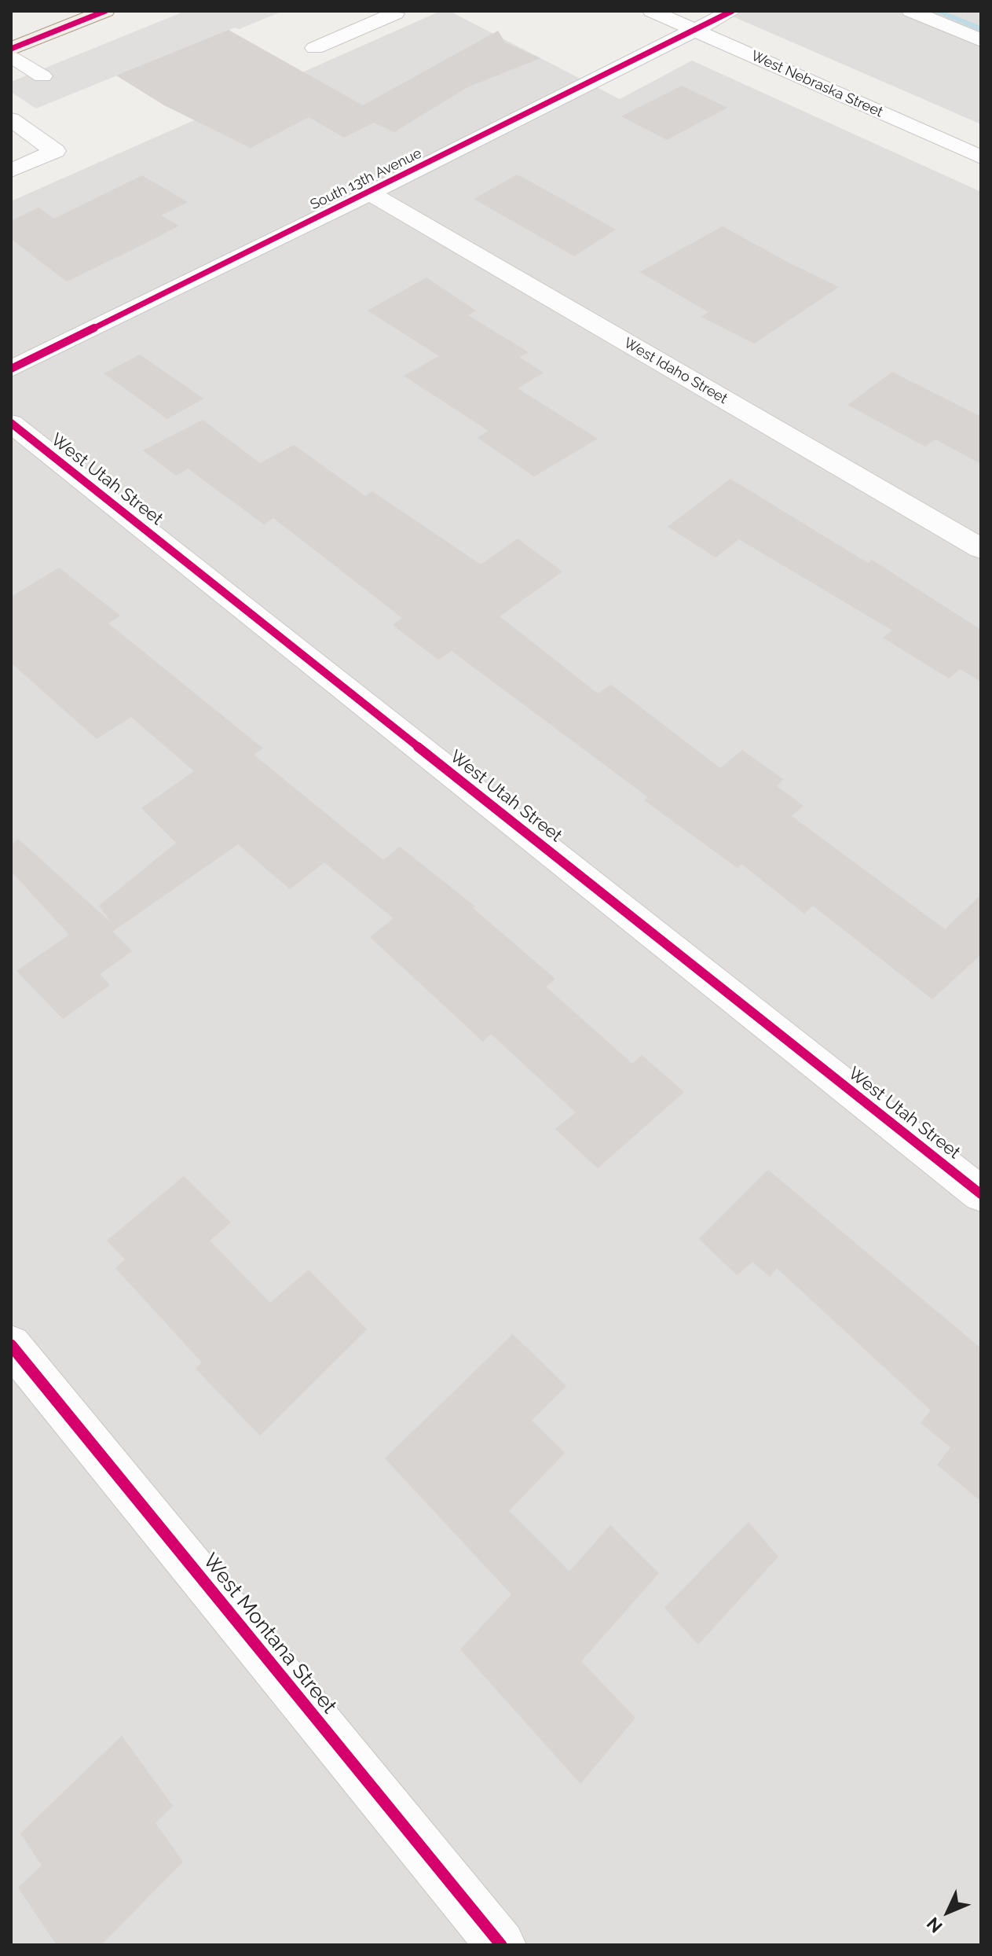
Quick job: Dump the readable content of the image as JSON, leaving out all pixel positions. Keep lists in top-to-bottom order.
{
  "streets": {
    "street": [
      "West Nebraska Street",
      "South 13th Avenue",
      "West Idaho Street",
      "West Utah Street",
      "West Montana Street"
    ]
  },
  "crossings": [
    ["West Nebraska Street", "South 13th Avenue"],
    ["South 13th Avenue", "West Idaho Street"]
  ],
  "north": "bottom left"
}
